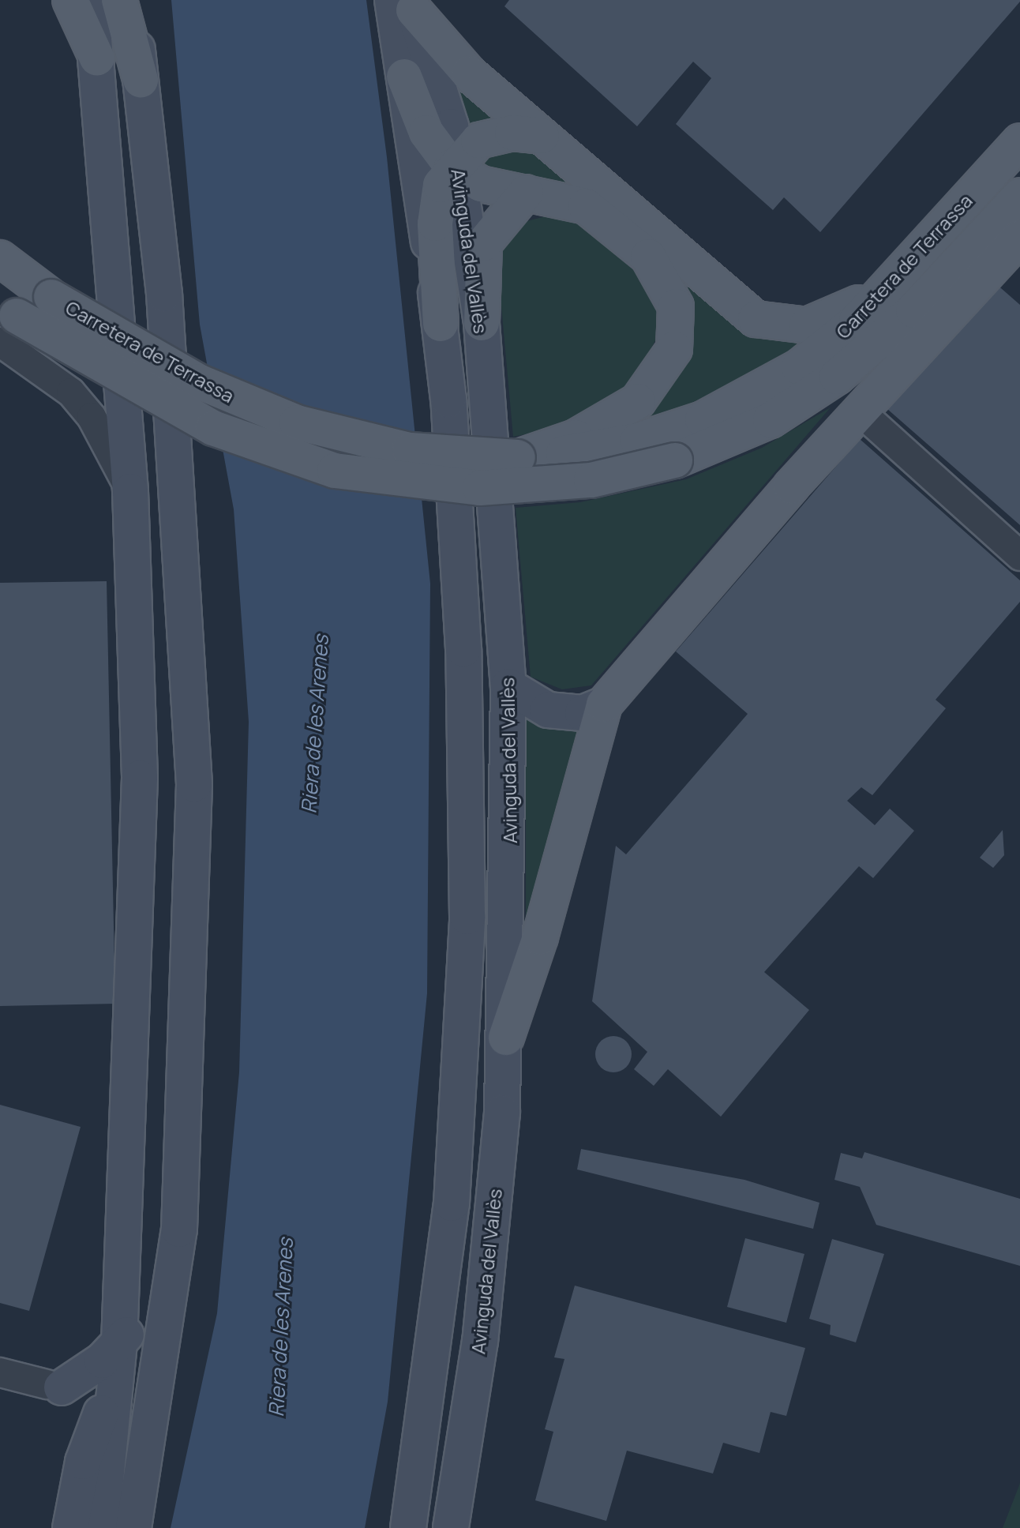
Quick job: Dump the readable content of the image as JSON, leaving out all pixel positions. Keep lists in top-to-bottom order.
{
  "streets": {
    "main road": ["Avinguda del Vallès", "Carretera de Terrassa"]
  },
  "water": ["Riera de les Arenes"]
}
